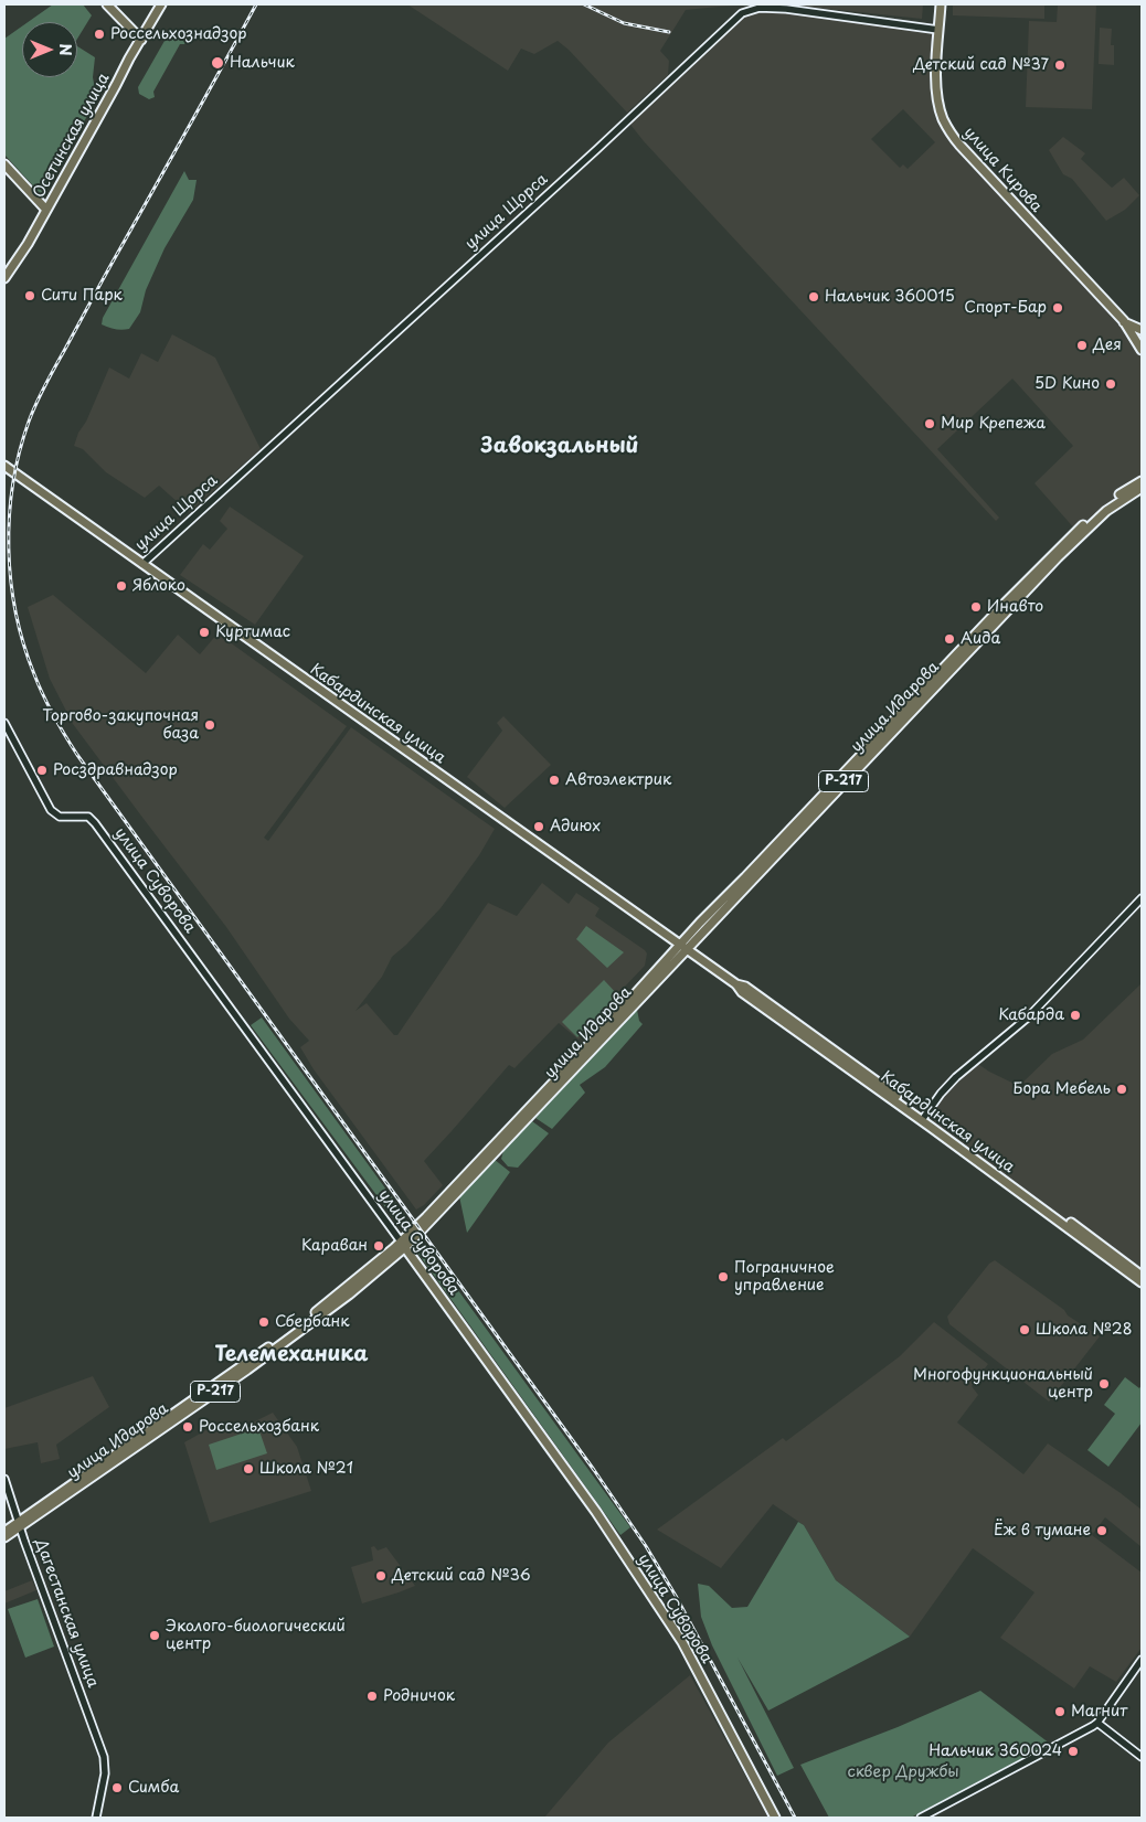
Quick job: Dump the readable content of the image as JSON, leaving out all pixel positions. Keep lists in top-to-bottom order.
{
  "streets": {
    "main road": [
      "Осетинская улица",
      "улица Кирова",
      "улица Идарова",
      "Кабардинская улица",
      "Р-217",
      "улица Суворова"
    ],
    "street": ["улица Щорса", "Дагестанская улица"]
  },
  "crossings": [
    ["улица Кирова", "улица Щорса"],
    ["улица Щорса", "Кабардинская улица"],
    ["улица Идарова", "Кабардинская улица"],
    ["улица Идарова", "улица Суворова"],
    ["улица Идарова", "Дагестанская улица"]
  ],
  "districts": ["Завокзальный", "Телемеханика"],
  "parks": ["сквер Дружбы"],
  "places": [
    "Россельхознадзор",
    "Нальчик",
    "Детский сад №37",
    "Сити Парк",
    "Нальчик 360015",
    "Спорт-Бар",
    "Дея",
    "5D Кино",
    "Мир Крепежа",
    "Яблоко",
    "Инавто",
    "Куртимас",
    "Аида",
    "Торгово-закупочная база",
    "Росздравнадзор",
    "Автоэлектрик",
    "Адиюх",
    "Кабарда",
    "Бора Мебель",
    "Караван",
    "Пограничное управление",
    "Сбербанк",
    "Школа №28",
    "Многофункциональный центр",
    "Россельхозбанк",
    "Школа №21",
    "Ёж в тумане",
    "Детский сад №36",
    "Эколого-биологический центр",
    "Родничок",
    "Магнит",
    "Нальчик 360024",
    "Симба"
  ],
  "north": "right"
}
